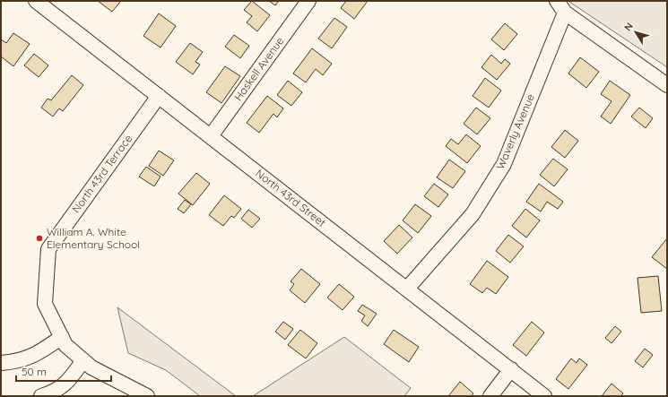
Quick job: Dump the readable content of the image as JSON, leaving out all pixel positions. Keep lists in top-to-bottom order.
{
  "streets": {
    "street": [
      "Haskell Avenue",
      "Waverly Avenue",
      "North 43rd Terrace",
      "North 43rd Street"
    ]
  },
  "crossings": [
    ["Haskell Avenue", "North 43rd Street"],
    ["Waverly Avenue", "North 43rd Street"],
    ["North 43rd Terrace", "North 43rd Street"]
  ],
  "places": ["William A. White Elementary School"],
  "scale_bar": "50 m",
  "north": "top left"
}
